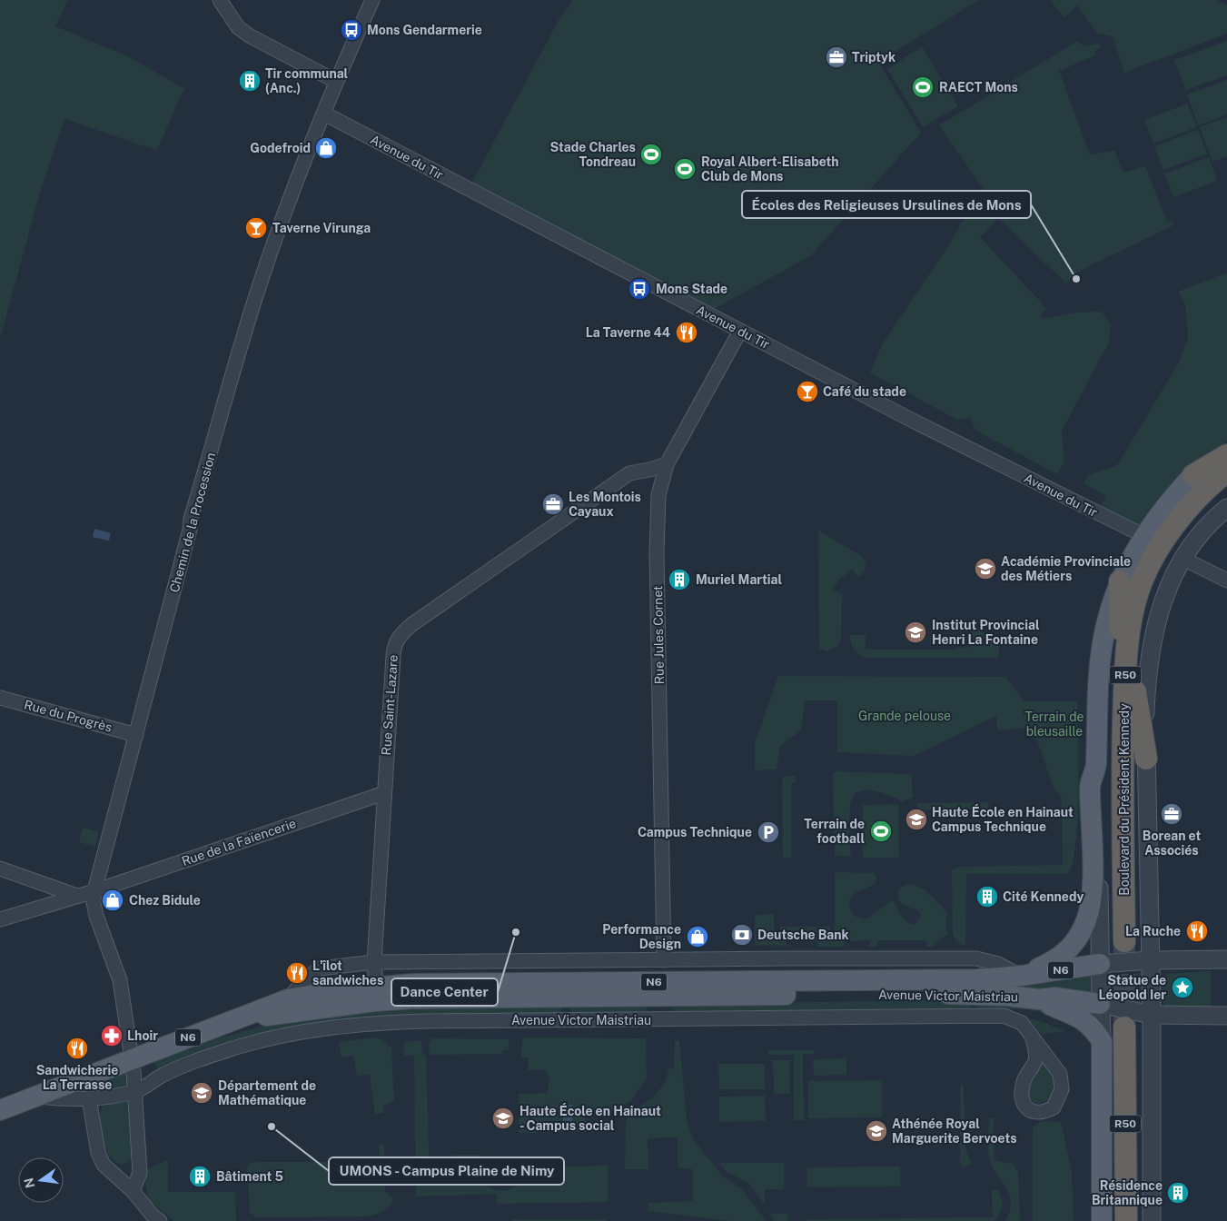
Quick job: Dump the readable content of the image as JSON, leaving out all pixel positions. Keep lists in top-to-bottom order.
{
  "streets": {
    "highway": ["R50", "Boulevard du Président Kennedy"],
    "main road": ["N6", "Avenue Victor Maistriau"],
    "street": [
      "Avenue du Tir",
      "Chemin de la Procession",
      "Rue Jules Cornet",
      "Rue Saint-Lazare",
      "Rue du Progrès",
      "Rue de la Faïencerie"
    ]
  },
  "crossings": [
    ["Avenue du Tir", "Chemin de la Procession"],
    ["Avenue du Tir", "Rue Jules Cornet"],
    ["Chemin de la Procession", "Rue du Progrès"],
    ["Chemin de la Procession", "Rue de la Faïencerie"],
    ["Chemin de la Procession", "N6"],
    ["Chemin de la Procession", "Avenue Victor Maistriau"],
    ["Rue Jules Cornet", "Rue Saint-Lazare"],
    ["Rue Jules Cornet", "Avenue Victor Maistriau"],
    ["Rue Saint-Lazare", "Rue de la Faïencerie"],
    ["Rue Saint-Lazare", "Avenue Victor Maistriau"],
    ["Boulevard du Président Kennedy", "Avenue Victor Maistriau"],
    ["N6", "Avenue Victor Maistriau"]
  ],
  "parks": ["Grande pelouse", "Terrain de bleusaille"],
  "places": {
    "bus stop": ["Mons Gendarmerie", "Mons Stade"],
    "office": ["Triptyk", "Les Montois Cayaux", "Borean et Associés"],
    "building": [
      "Tir communal (Anc.)",
      "Muriel Martial",
      "Cité Kennedy",
      "Bâtiment 5",
      "Résidence Britannique"
    ],
    "sports": [
      "RAECT Mons",
      "Stade Charles Tondreau",
      "Royal Albert-Elisabeth Club de Mons",
      "Terrain de football"
    ],
    "shop": ["Godefroid", "Chez Bidule", "Performance Design"],
    "bar": ["Taverne Virunga", "Café du stade"],
    "other": ["Écoles des Religieuses Ursulines de Mons", "Dance Center", "UMONS - Campus Plaine de Nimy"],
    "restaurant": [
      "La Taverne 44",
      "La Ruche",
      "L'îlot sandwiches",
      "Sandwicherie La Terrasse"
    ],
    "school or university": [
      "Académie Provinciale des Métiers",
      "Institut Provincial Henri La Fontaine",
      "Haute École en Hainaut Campus Technique",
      "Département de Mathématique",
      "Haute École en Hainaut - Campus social",
      "Athénée Royal Marguerite Bervoets"
    ],
    "parking": ["Campus Technique"],
    "bank": ["Deutsche Bank"],
    "place": ["Statue de Léopold Ier"],
    "pharmacy": ["Lhoir"]
  },
  "north": "left"
}
